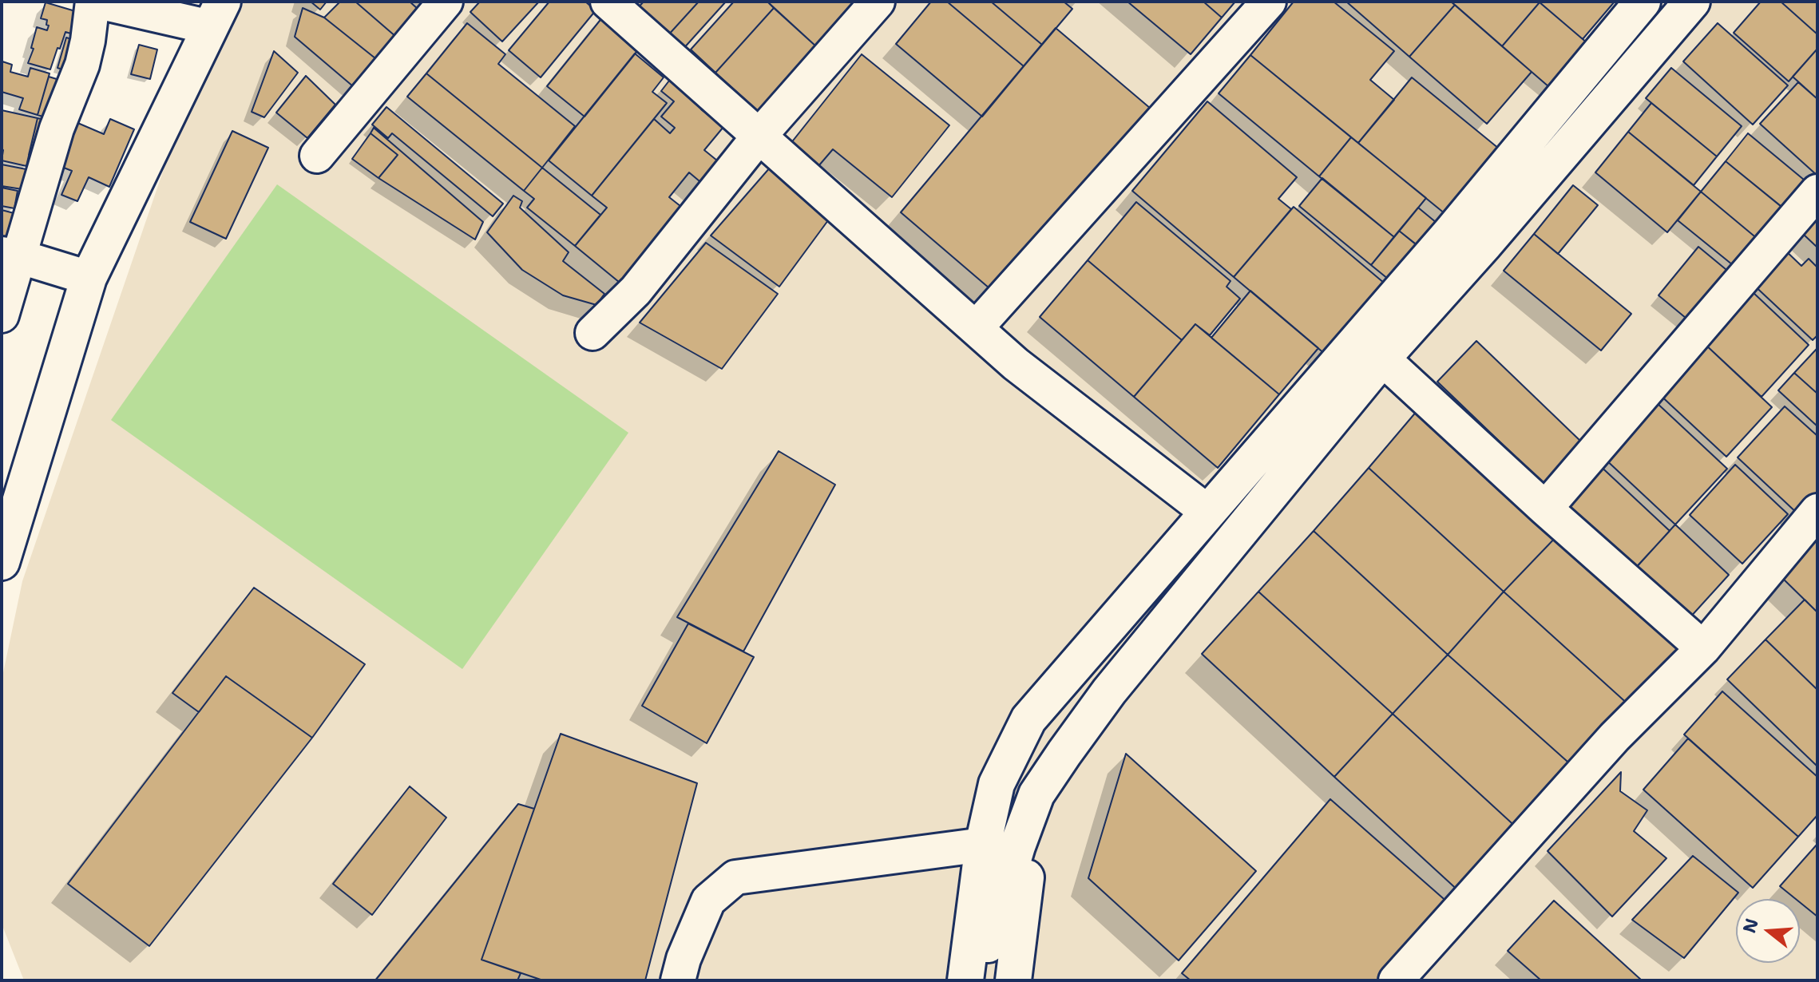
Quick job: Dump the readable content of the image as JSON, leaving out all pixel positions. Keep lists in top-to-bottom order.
{
  "north": "left"
}
